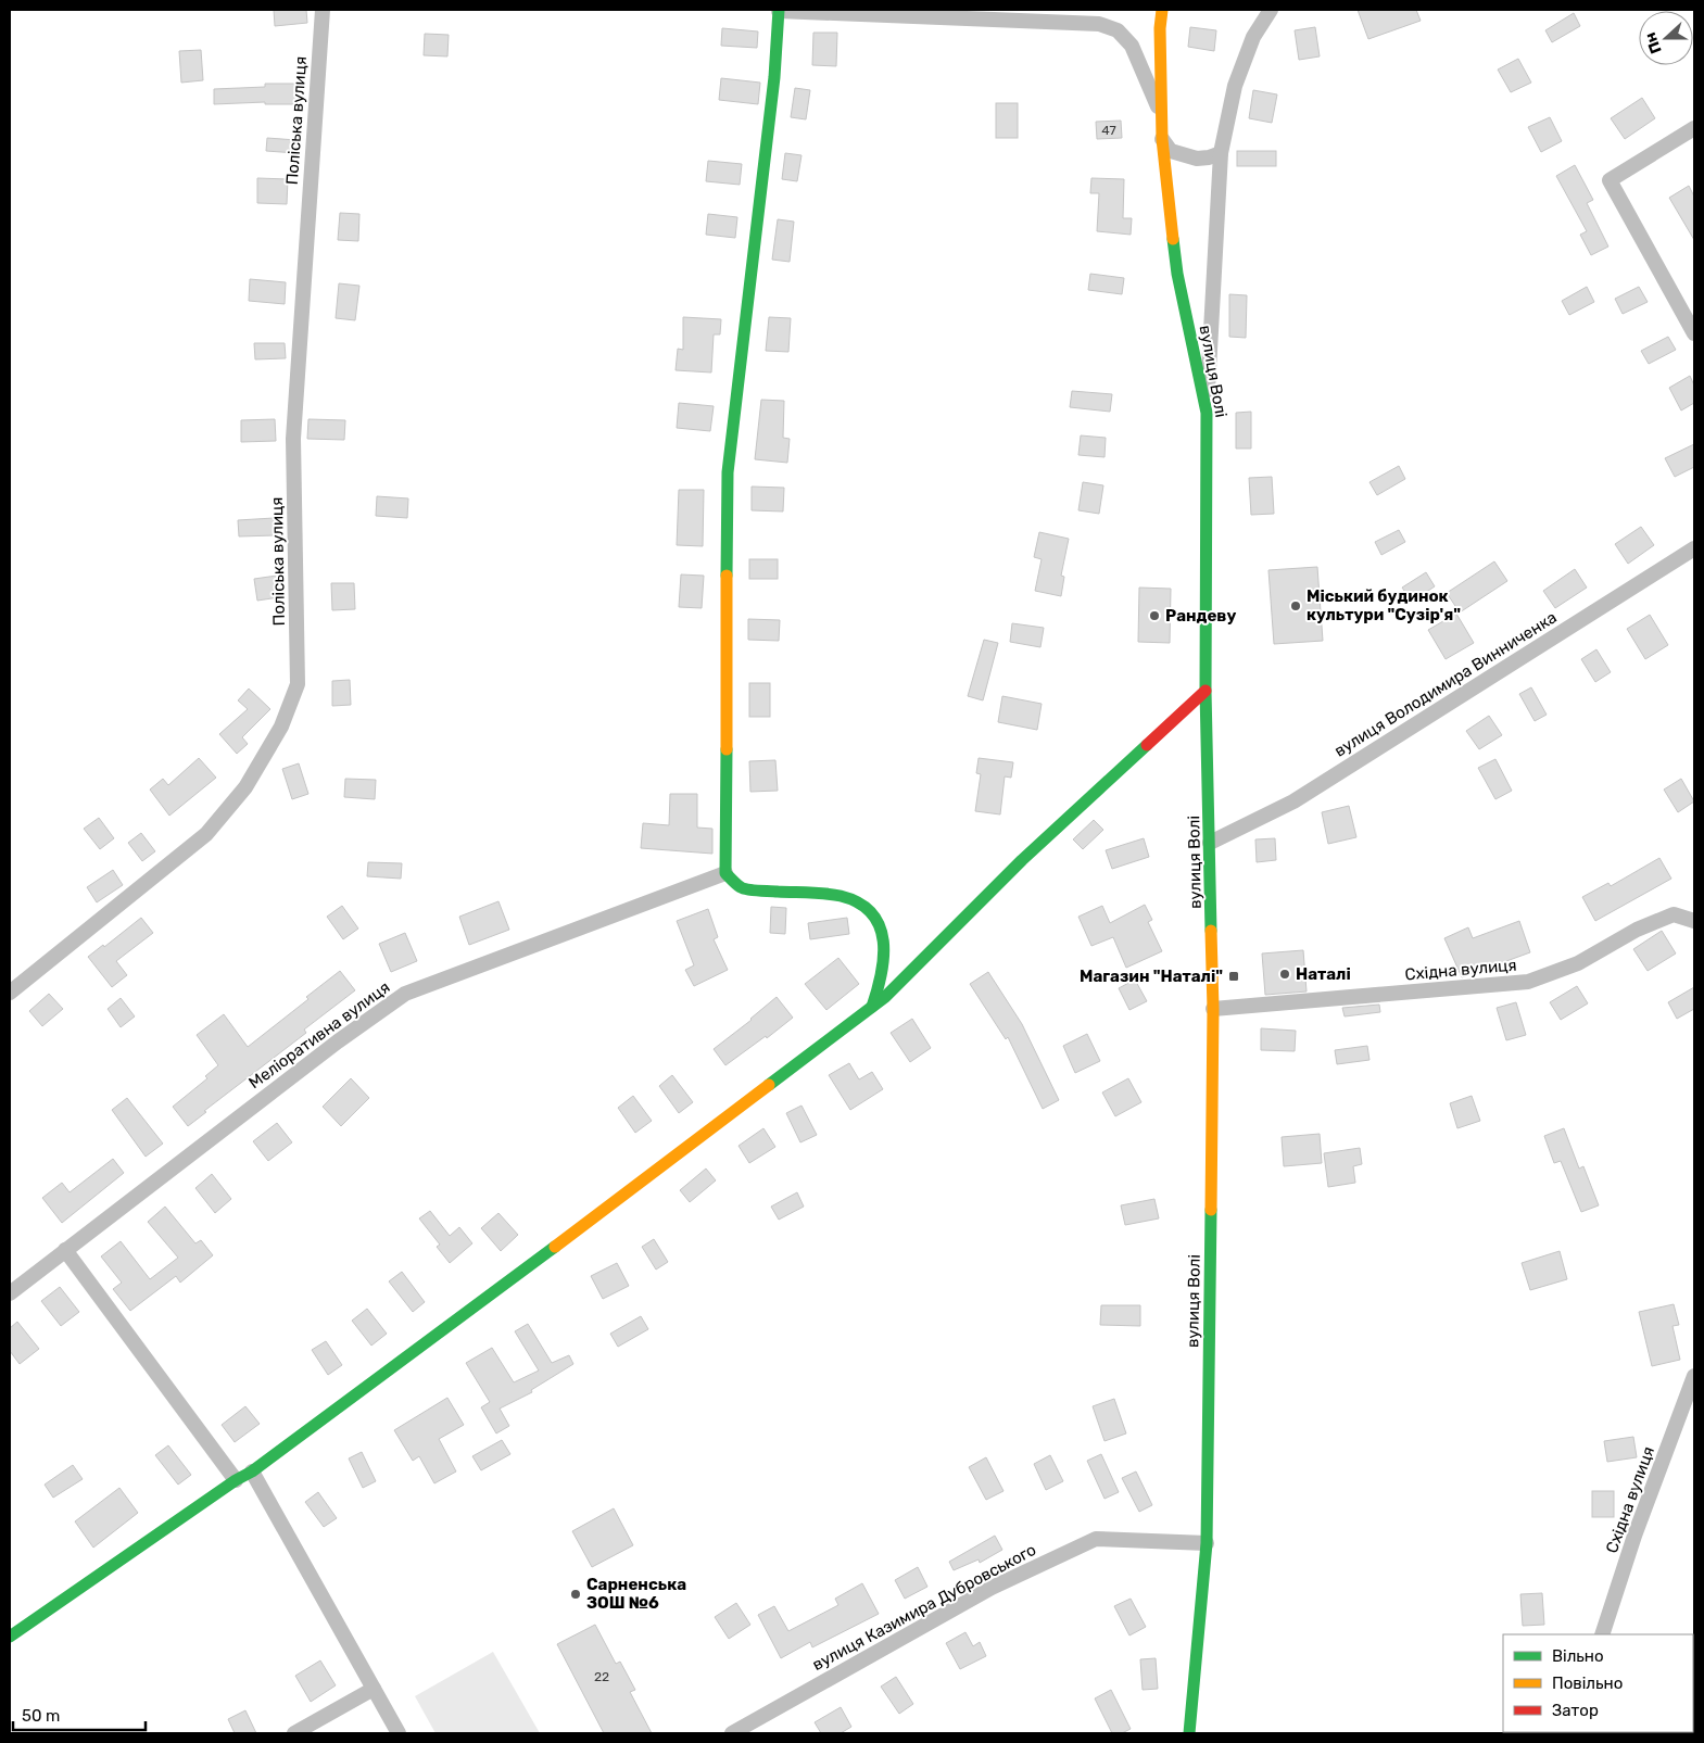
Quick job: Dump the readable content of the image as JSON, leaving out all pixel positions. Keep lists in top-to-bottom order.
{
  "streets": {
    "street": [
      "Поліська вулиця",
      "вулиця Волі",
      "вулиця Володимира Винниченка",
      "Східна вулиця",
      "Меліоративна вулиця",
      "вулиця Казимира Дубровського"
    ]
  },
  "crossings": [
    ["вулиця Волі", "вулиця Володимира Винниченка"],
    ["вулиця Волі", "Східна вулиця"],
    ["вулиця Волі", "вулиця Казимира Дубровського"]
  ],
  "places": {
    "other": [
      "Міський будинок культури \"Сузір'я\"",
      "Рандеву",
      "Наталі",
      "Сарненська ЗОШ №6"
    ],
    "transit": ["Магазин \"Наталі\""]
  },
  "house_numbers": ["47", "22"],
  "legend": ["Вільно", "Повільно", "Затор"],
  "scale_bar": "50 m",
  "north": "left"
}
